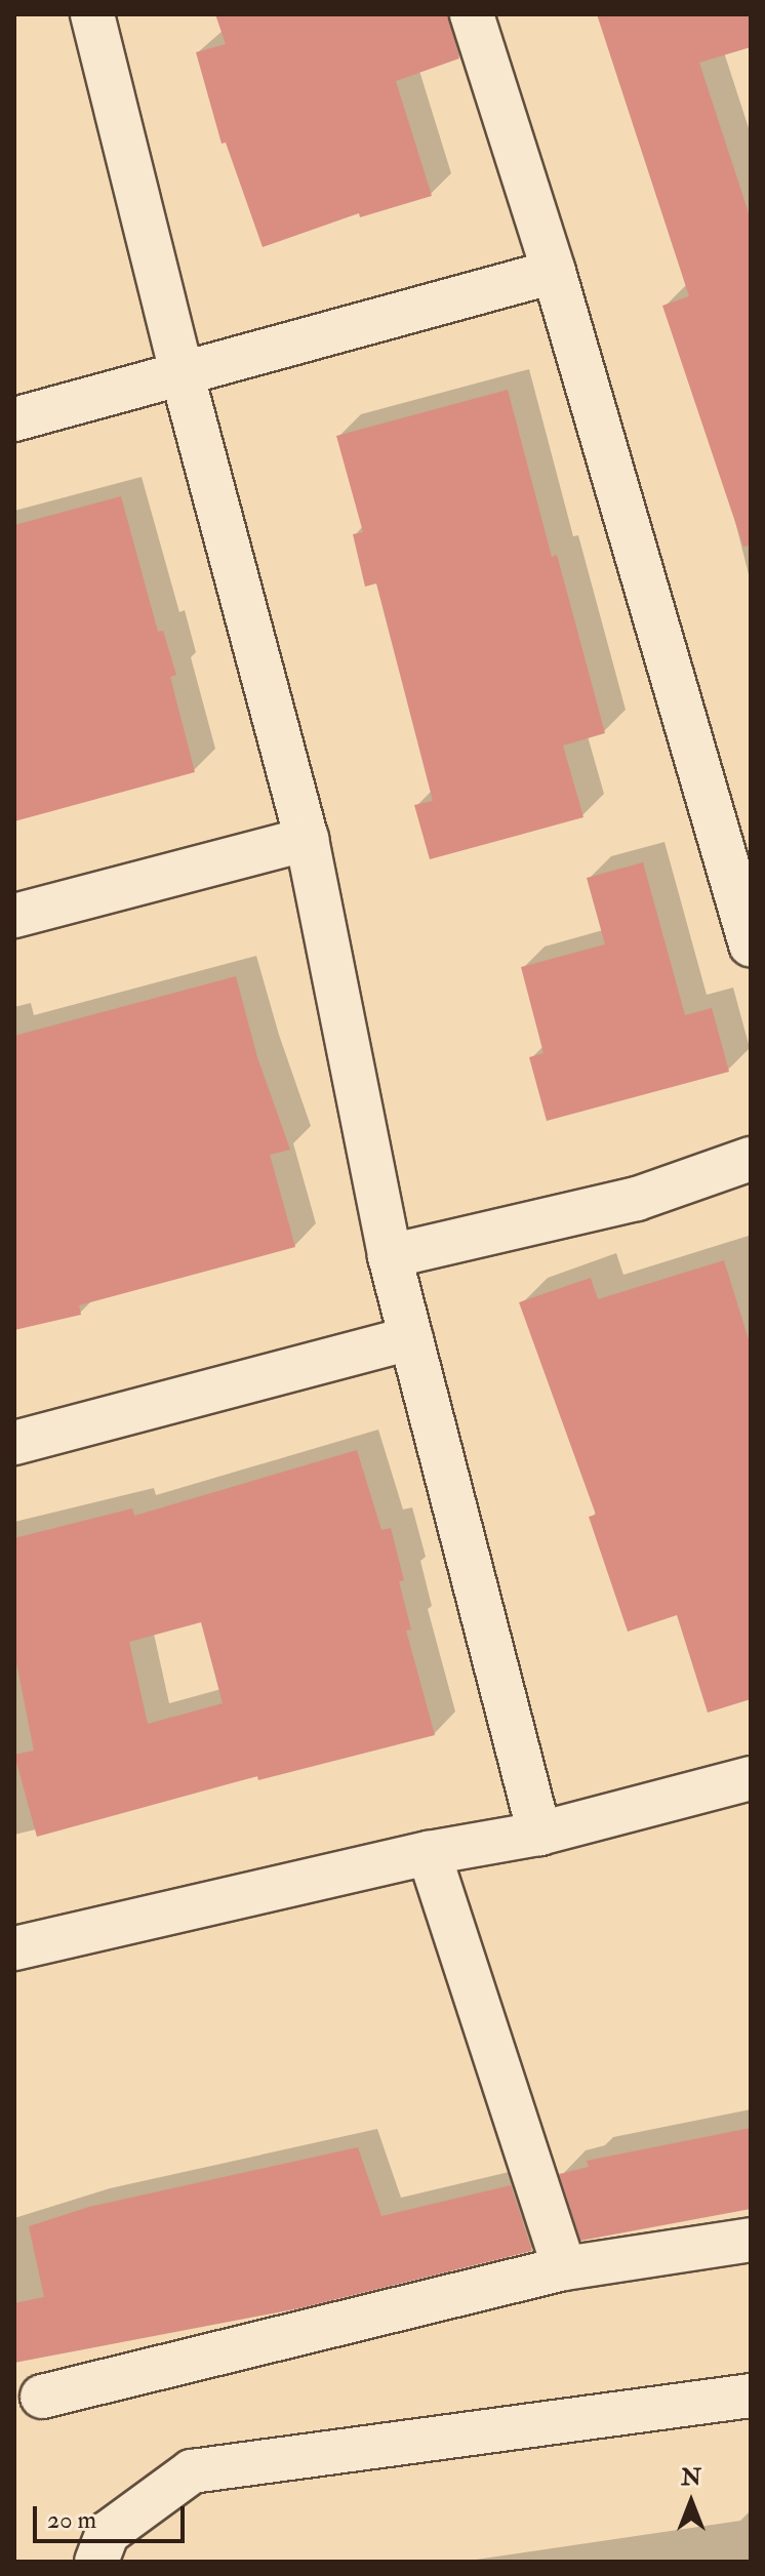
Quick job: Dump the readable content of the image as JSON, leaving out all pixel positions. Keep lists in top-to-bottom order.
{
  "scale_bar": "20 m",
  "north": "top"
}
